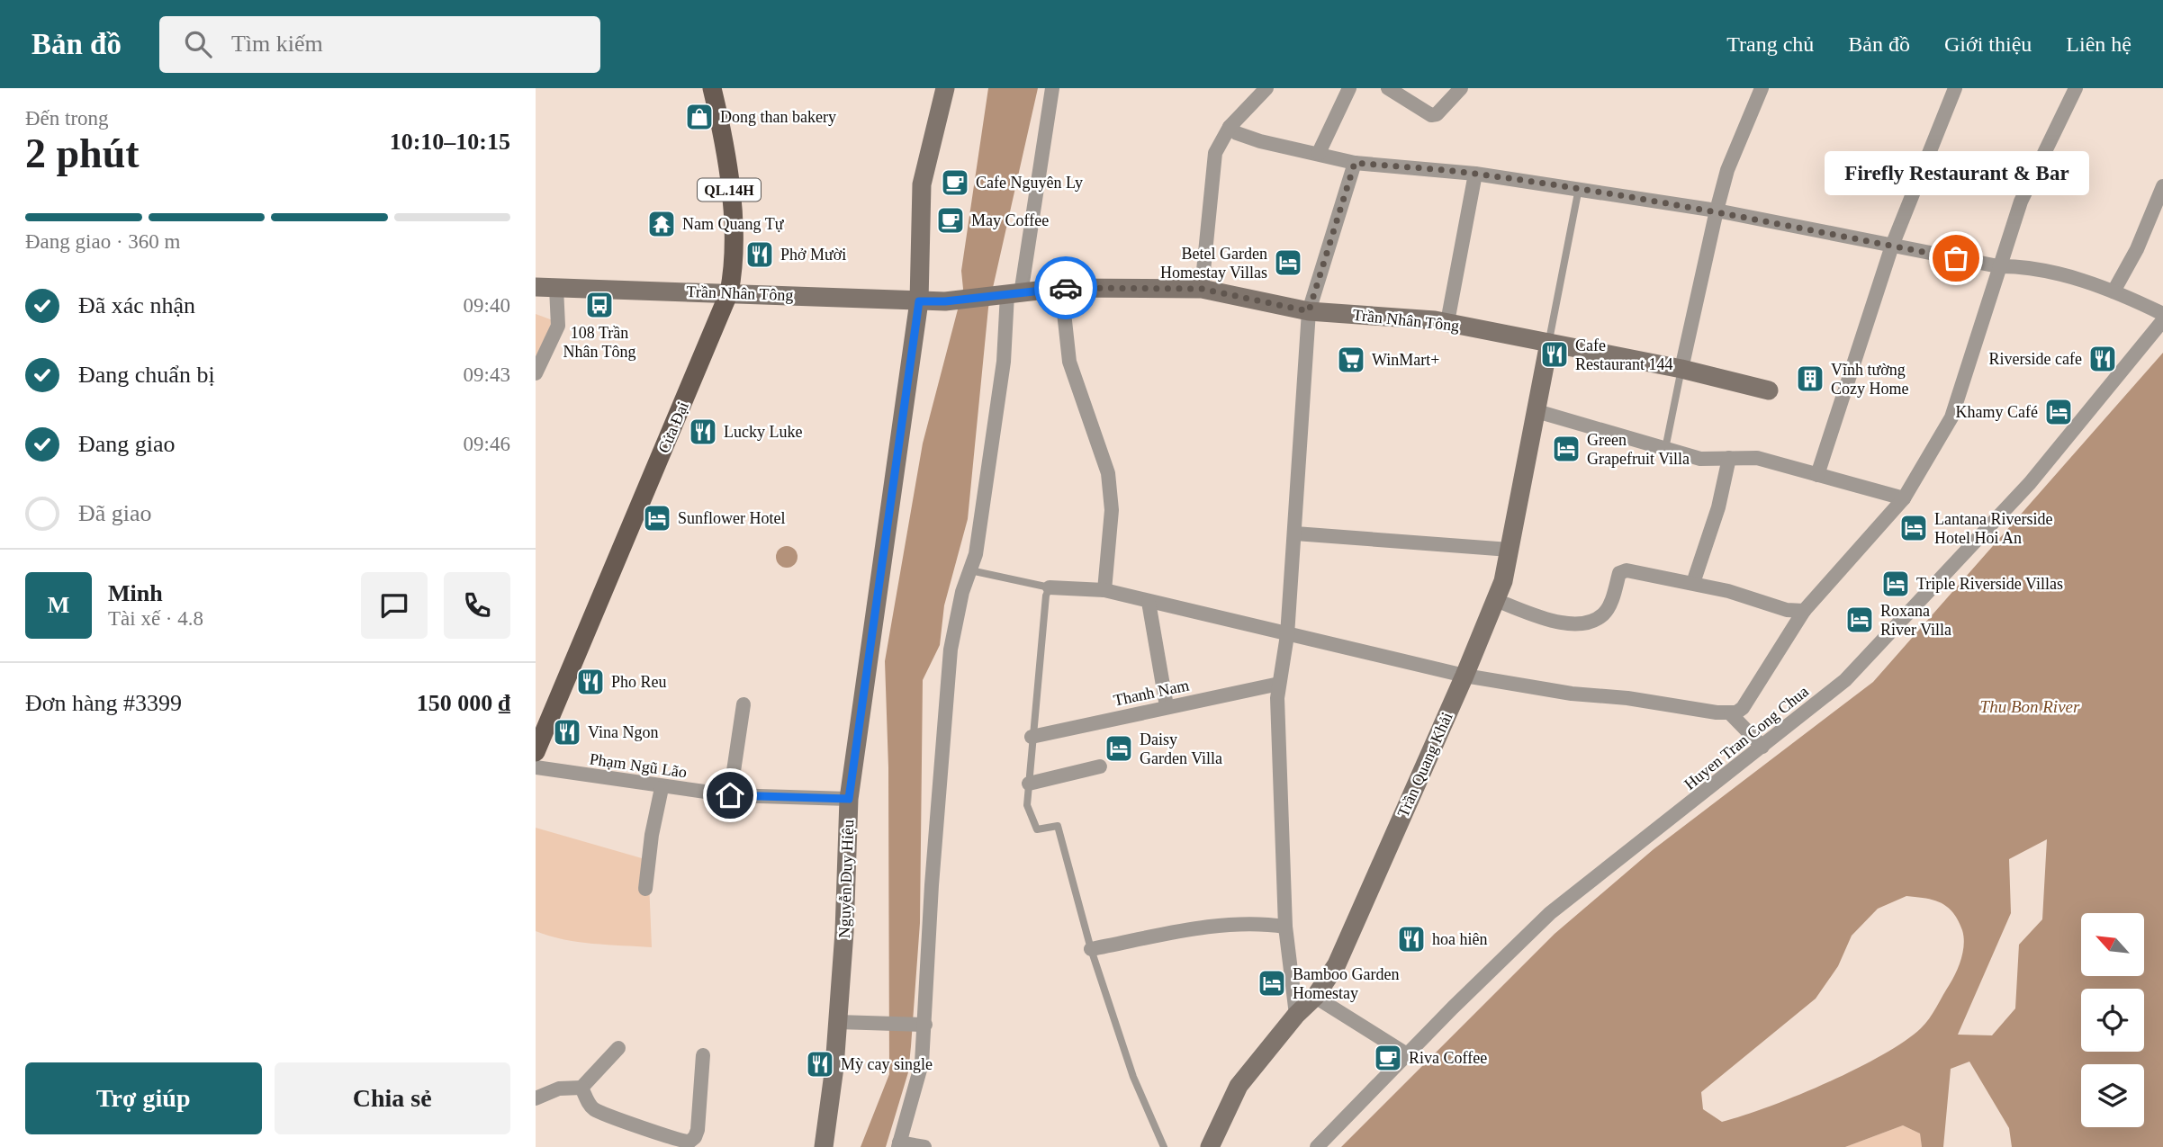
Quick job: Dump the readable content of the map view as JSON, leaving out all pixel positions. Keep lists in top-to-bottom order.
{
  "streets": {
    "main road": ["QL.14H", "Cửa Đại"],
    "street": [
      "Trần Nhân Tông",
      "Thanh Nam",
      "Huyen Tran Cong Chua",
      "Trần Quang Khải",
      "Phạm Ngũ Lão",
      "Nguyễn Duy Hiệu"
    ]
  },
  "crossings": [
    ["Trần Nhân Tông", "Cửa Đại"],
    ["Trần Nhân Tông", "Trần Quang Khải"],
    ["Trần Nhân Tông", "Nguyễn Duy Hiệu"],
    ["Phạm Ngũ Lão", "Nguyễn Duy Hiệu"]
  ],
  "water": ["Thu Bon River"],
  "places": {
    "shop": ["Dong than bakery"],
    "cafe": ["Cafe Nguyên Ly", "May Coffee", "Riva Coffee"],
    "temple": ["Nam Quang Tự"],
    "restaurant": [
      "Phở Mười",
      "Cafe Restaurant 144",
      "Riverside cafe",
      "Lucky Luke",
      "Pho Reu",
      "Vina Ngon",
      "hoa hiên",
      "Mỳ cay single"
    ],
    "other": ["Firefly Restaurant & Bar"],
    "hotel": [
      "Betel Garden Homestay Villas",
      "Khamy Café",
      "Green Grapefruit Villa",
      "Sunflower Hotel",
      "Lantana Riverside Hotel Hoi An",
      "Triple Riverside Villas",
      "Roxana River Villa",
      "Daisy Garden Villa",
      "Bamboo Garden Homestay"
    ],
    "bus stop": ["108 Trần Nhân Tông"],
    "supermarket": ["WinMart+"],
    "building": ["Vĩnh tường Cozy Home"]
  },
  "north": "top left",
  "page": {
    "header": "Bản đồ",
    "search": "Tìm kiếm",
    "nav": [
      "Trang chủ",
      "Bản đồ",
      "Giới thiệu",
      "Liên hệ"
    ],
    "heading": ["2 phút", "Đến trong", "10:10–10:15"],
    "panel": [
      "Minh",
      "Tài xế · 4.8",
      "Đơn hàng #3399",
      "150 000 ₫"
    ],
    "bubble": "Firefly Restaurant & Bar",
    "bar": "Đang giao · 360 m",
    "list": [
      ["Đã xác nhận", "09:40"],
      ["Đang chuẩn bị", "09:43"],
      ["Đang giao", "09:46"],
      "Đã giao"
    ],
    "round": "M",
    "buttons": ["Trợ giúp", "Chia sẻ"]
  }
}
